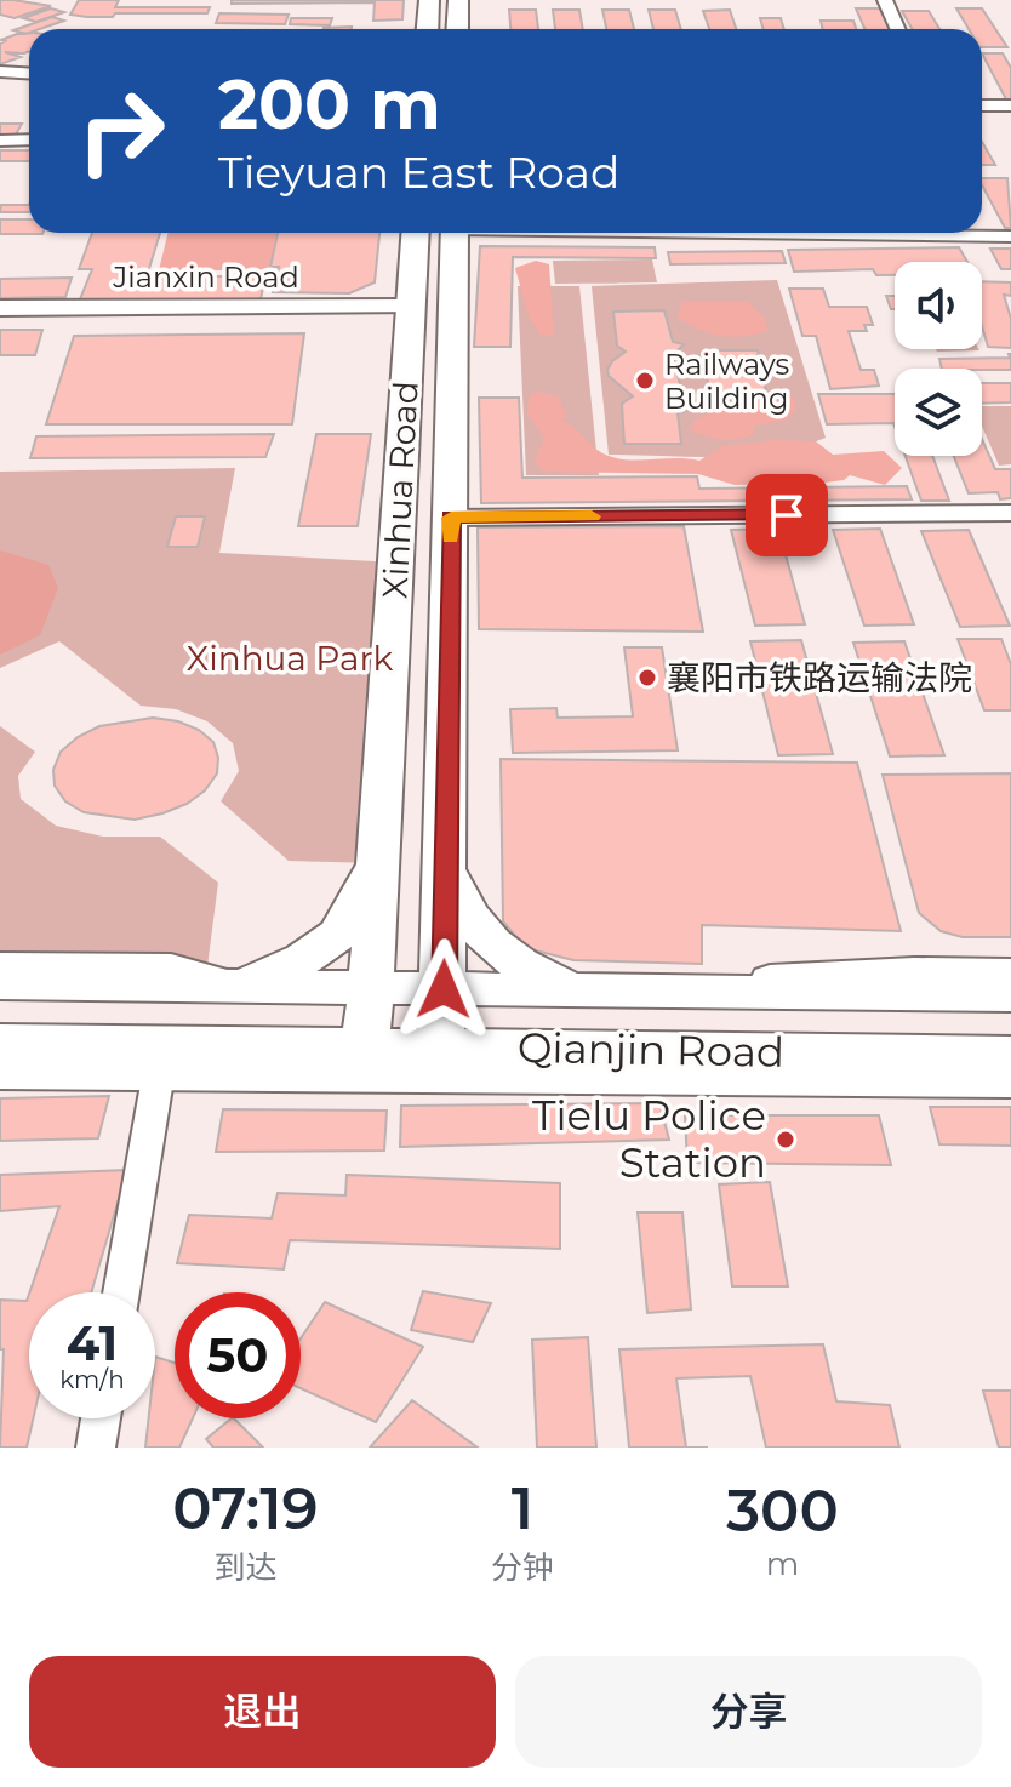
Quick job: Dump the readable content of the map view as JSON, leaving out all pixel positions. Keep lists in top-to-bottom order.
{
  "streets": {
    "main road": ["Xinhua Road", "Qianjin Road"],
    "street": ["Jianxin Road"]
  },
  "crossings": [
    ["Jianxin Road", "Xinhua Road"],
    ["Xinhua Road", "Qianjin Road"]
  ],
  "parks": ["Xinhua Park"],
  "places": ["Railways Building", "襄阳市铁路运输法院", "Tielu Police Station"],
  "page": {
    "turn": ["200 m", "Tieyuan East Road"],
    "speed": "41 km/h",
    "limit": "50",
    "eta": [
      "07:19",
      "到达",
      "1",
      "分钟",
      "300",
      "m"
    ],
    "buttons": ["退出", "分享"]
  }
}
